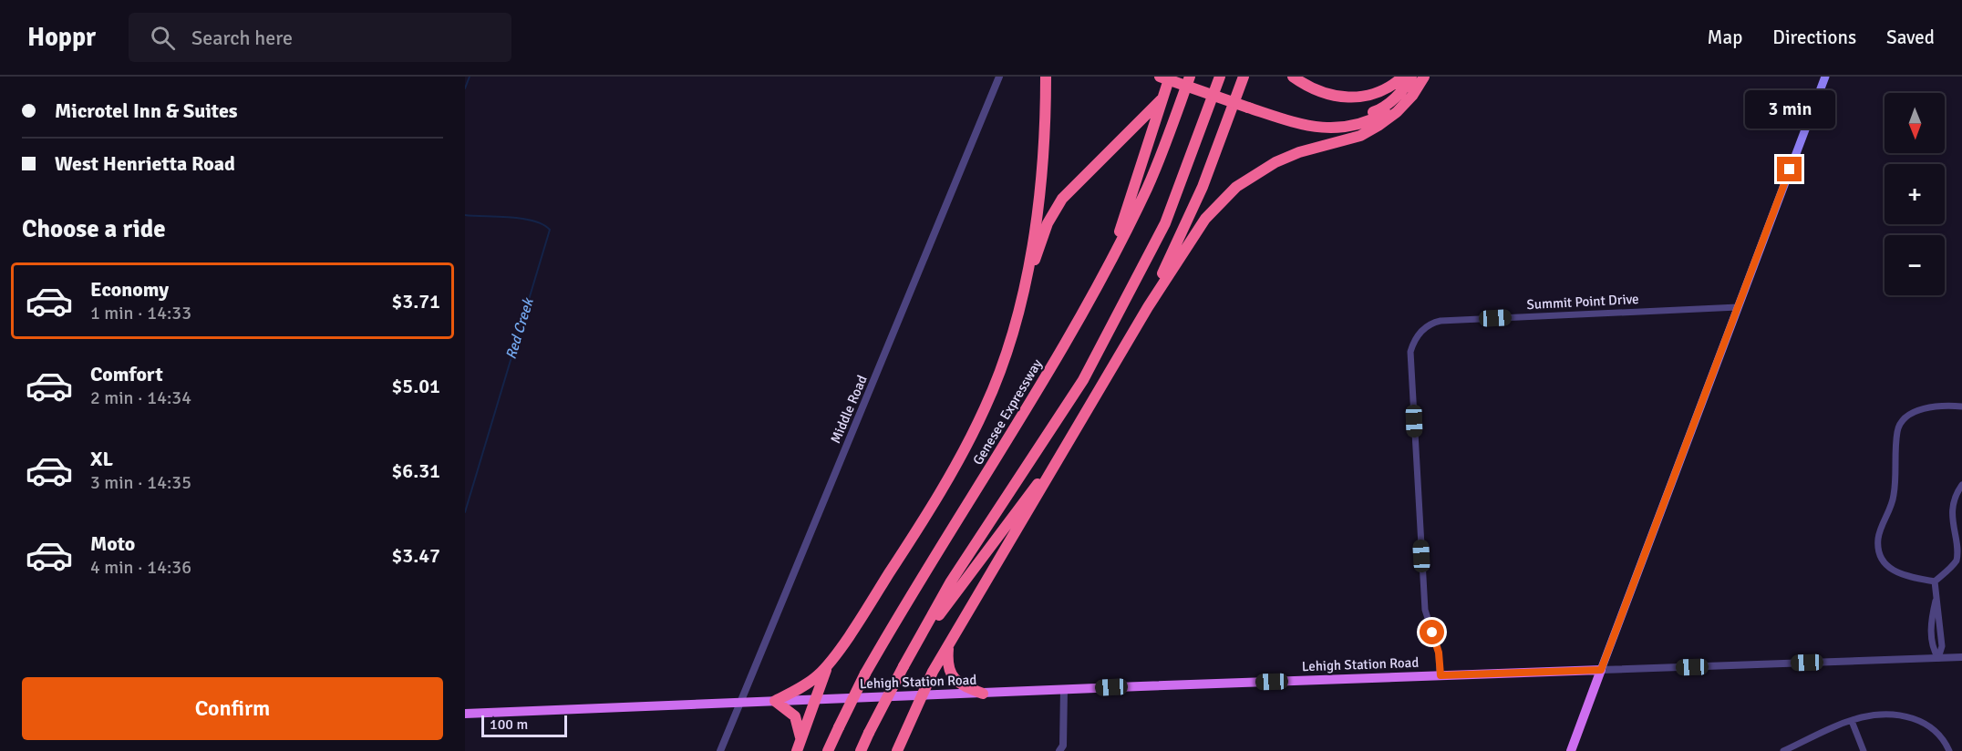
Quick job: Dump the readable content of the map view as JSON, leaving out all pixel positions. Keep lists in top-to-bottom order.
{
  "streets": {
    "highway": ["Genesee Expressway"],
    "main road": ["Lehigh Station Road"],
    "street": ["Summit Point Drive", "Middle Road"]
  },
  "crossings": [
    ["Summit Point Drive", "Lehigh Station Road"],
    ["Middle Road", "Lehigh Station Road"]
  ],
  "water": ["Red Creek"],
  "scale_bar": "100 m",
  "north": "bottom",
  "page": {
    "header": "Hoppr",
    "search": "Search here",
    "nav": ["Map", "Directions", "Saved"],
    "banner": ["Microtel Inn & Suites", "West Henrietta Road"],
    "bubble": "3 min",
    "map_buttons": ["+", "−"],
    "heading": "Choose a ride",
    "list": [
      {
        "name": "Economy",
        "note": "1 min · 14:33",
        "value": "$3.71"
      },
      {
        "name": "Comfort",
        "note": "2 min · 14:34",
        "value": "$5.01"
      },
      {
        "name": "XL",
        "note": "3 min · 14:35",
        "value": "$6.31"
      },
      {
        "name": "Moto",
        "note": "4 min · 14:36",
        "value": "$3.47"
      }
    ],
    "buttons": "Confirm",
    "scale": "100 m"
  }
}
